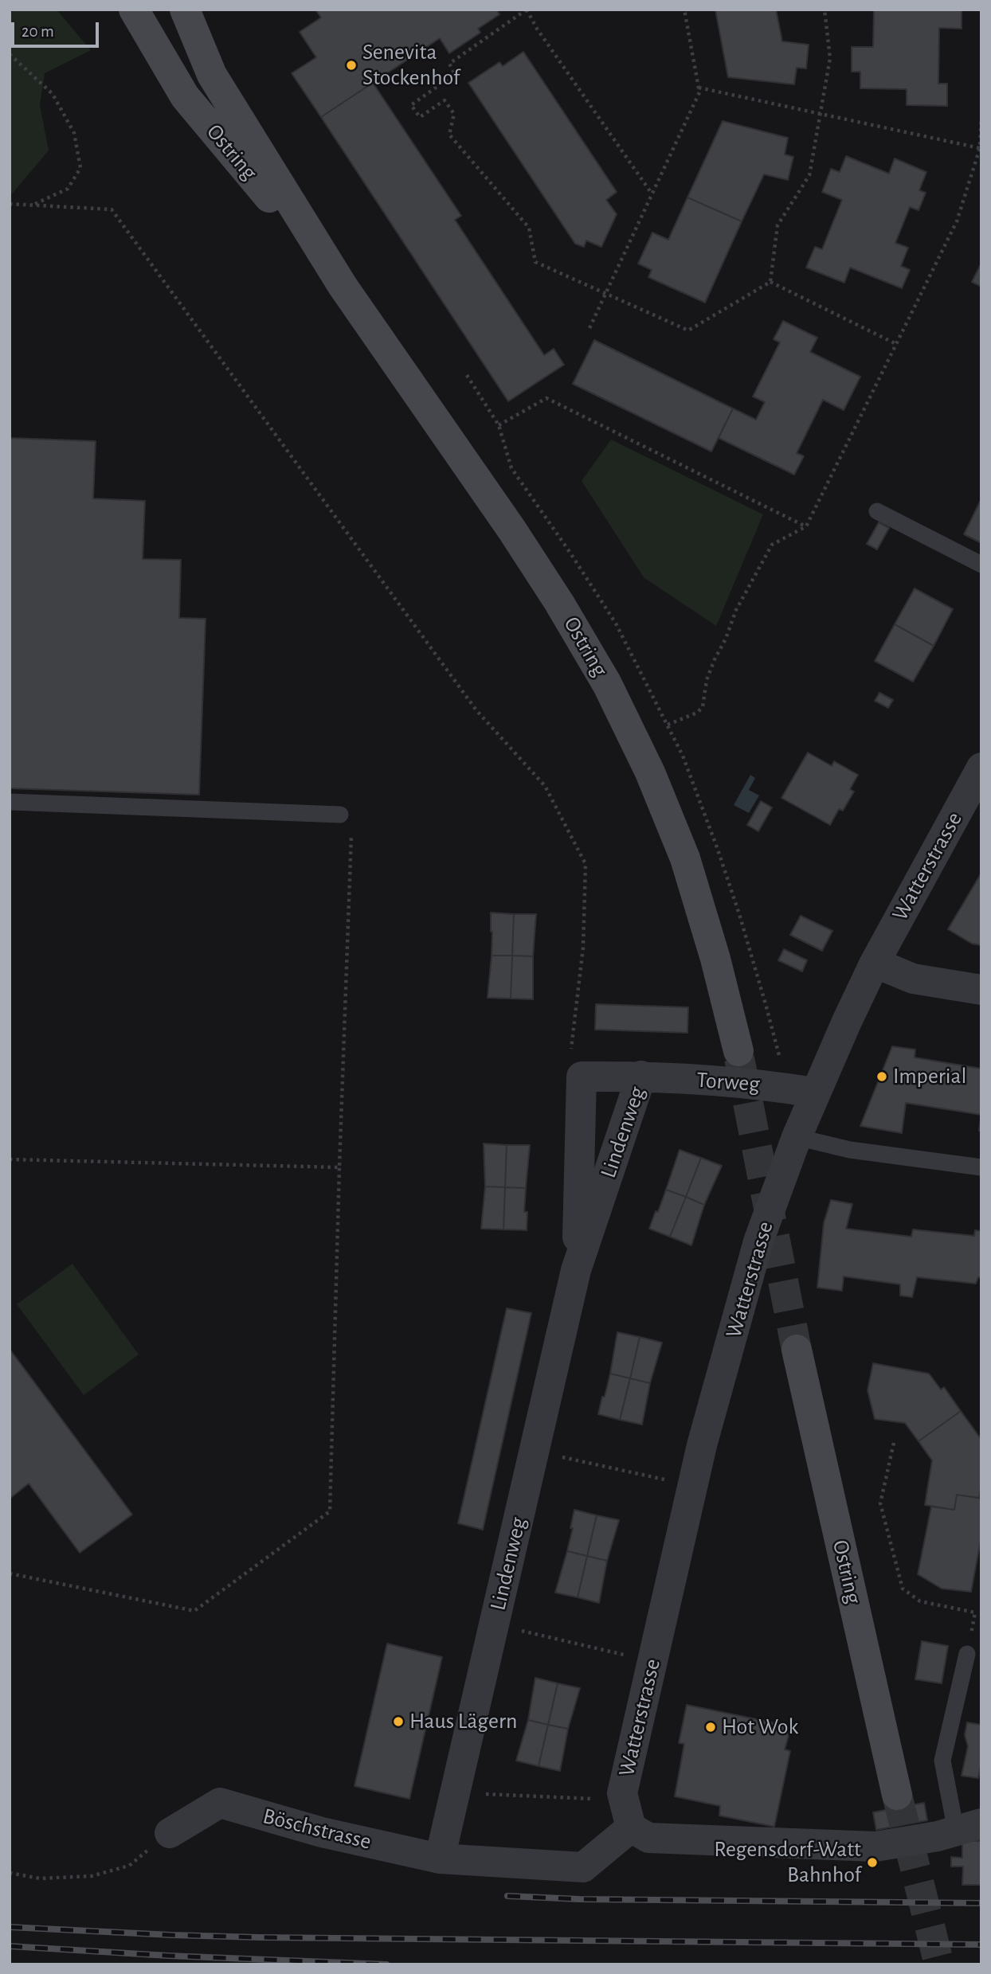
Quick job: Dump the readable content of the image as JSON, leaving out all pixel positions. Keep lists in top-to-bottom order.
{
  "streets": {
    "main road": ["Ostring"],
    "street": [
      "Watterstrasse",
      "Torweg",
      "Lindenweg",
      "Böschstrasse"
    ]
  },
  "crossings": [
    ["Watterstrasse", "Torweg"],
    ["Watterstrasse", "Böschstrasse"],
    ["Torweg", "Lindenweg"],
    ["Lindenweg", "Böschstrasse"]
  ],
  "places": [
    "Senevita Stockenhof",
    "Imperial",
    "Haus Lägern",
    "Hot Wok",
    "Regensdorf-Watt Bahnhof"
  ],
  "scale_bar": "20 m"
}
